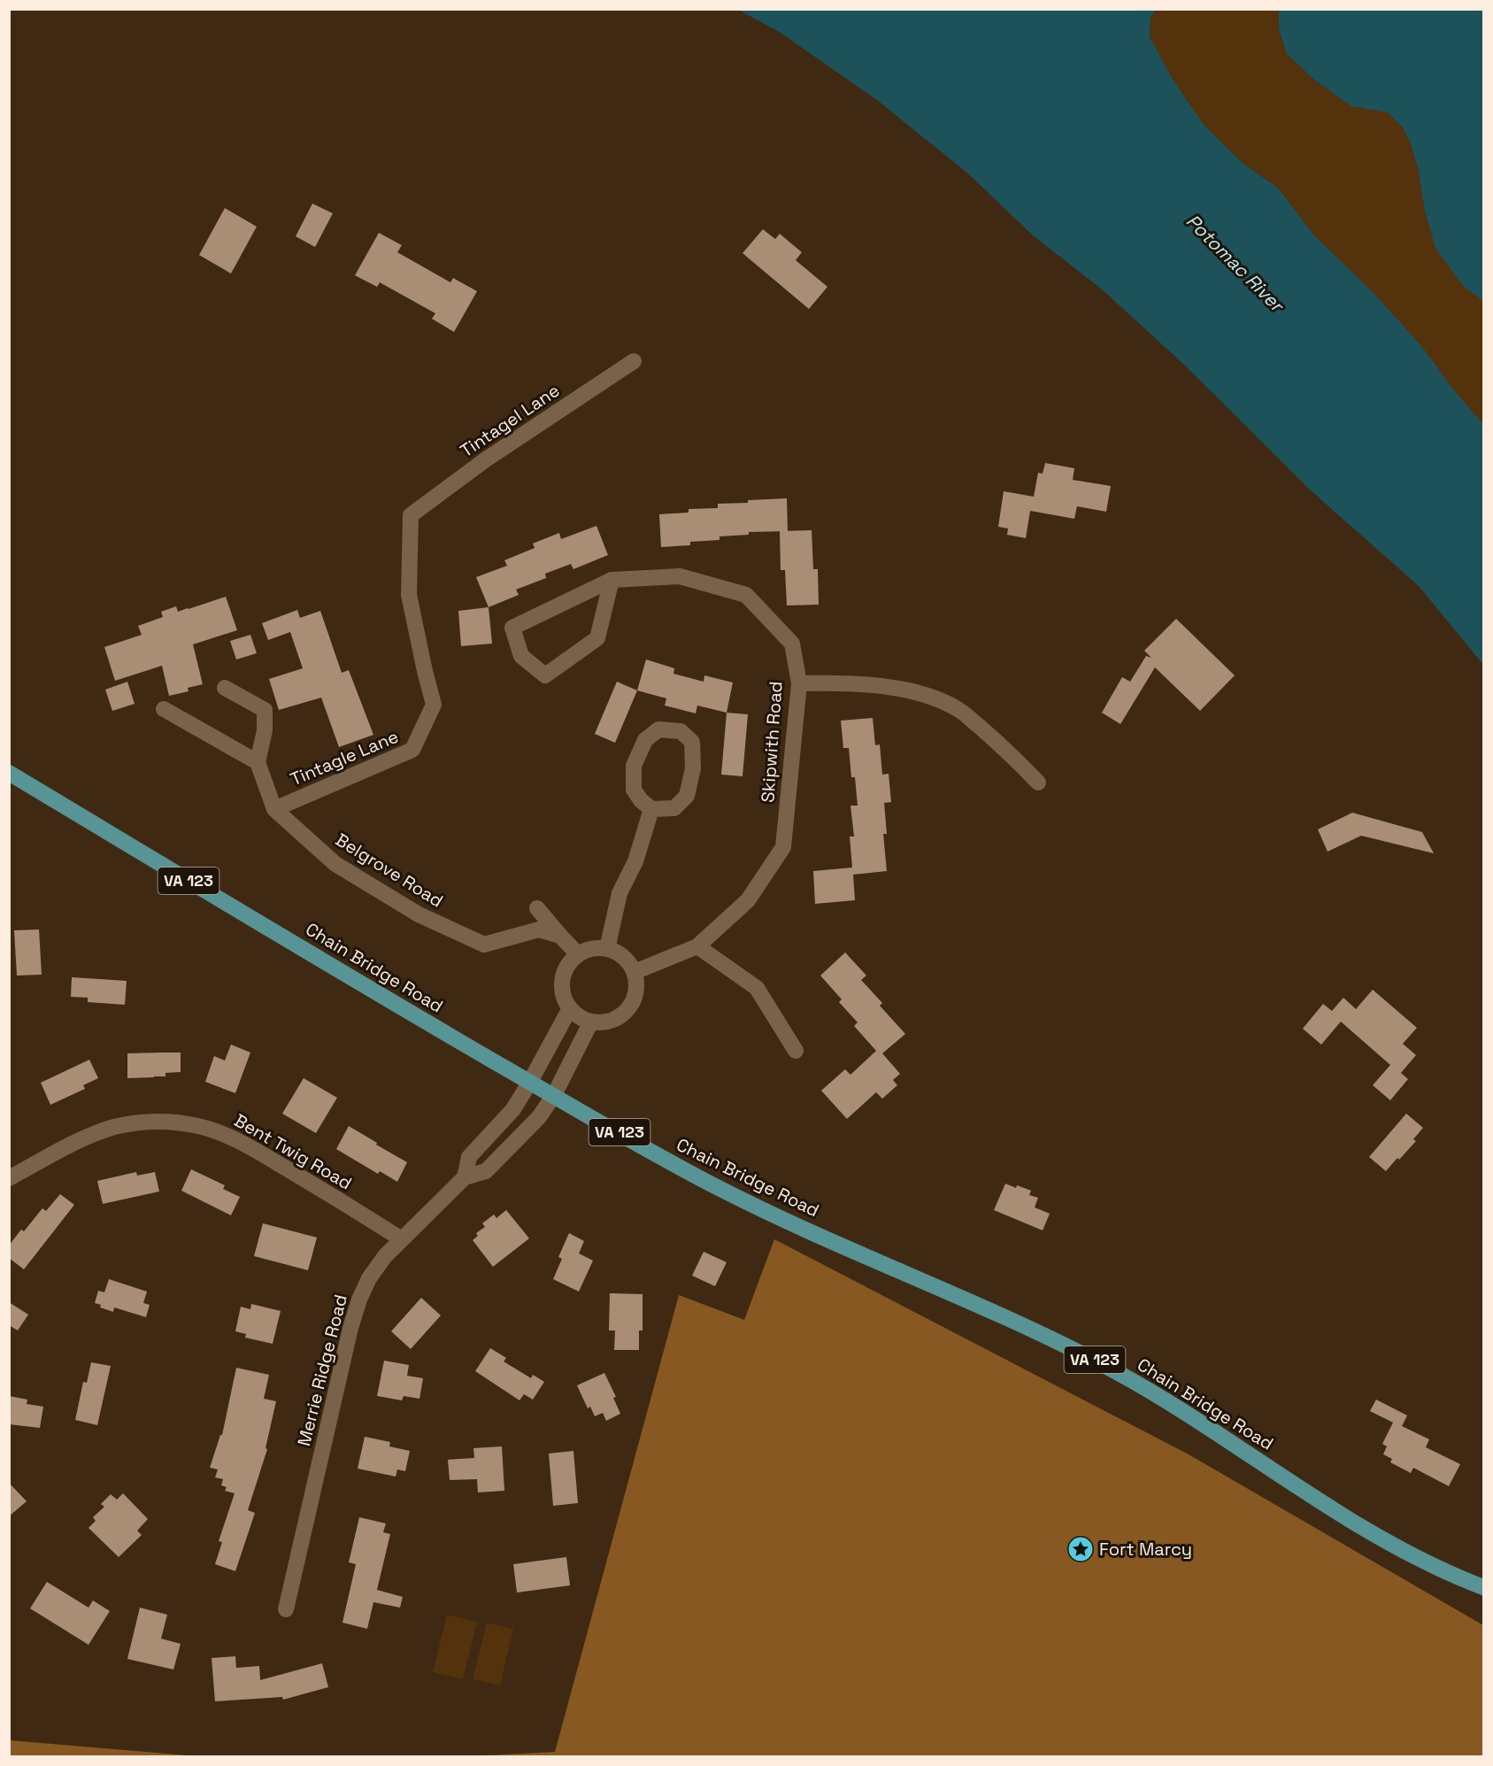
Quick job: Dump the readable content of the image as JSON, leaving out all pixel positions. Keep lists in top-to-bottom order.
{
  "streets": {
    "main road": ["VA 123", "Chain Bridge Road"],
    "street": [
      "Tintagel Lane",
      "Skipwith Road",
      "Tintagle Lane",
      "Belgrove Road",
      "Bent Twig Road",
      "Merrie Ridge Road"
    ]
  },
  "crossings": [
    ["Tintagel Lane", "Tintagle Lane"],
    ["Skipwith Road", "Merrie Ridge Road"],
    ["Tintagle Lane", "Belgrove Road"],
    ["Chain Bridge Road", "Merrie Ridge Road"],
    ["Bent Twig Road", "Merrie Ridge Road"]
  ],
  "water": ["Potomac River"],
  "places": {
    "place": ["Fort Marcy"]
  }
}
